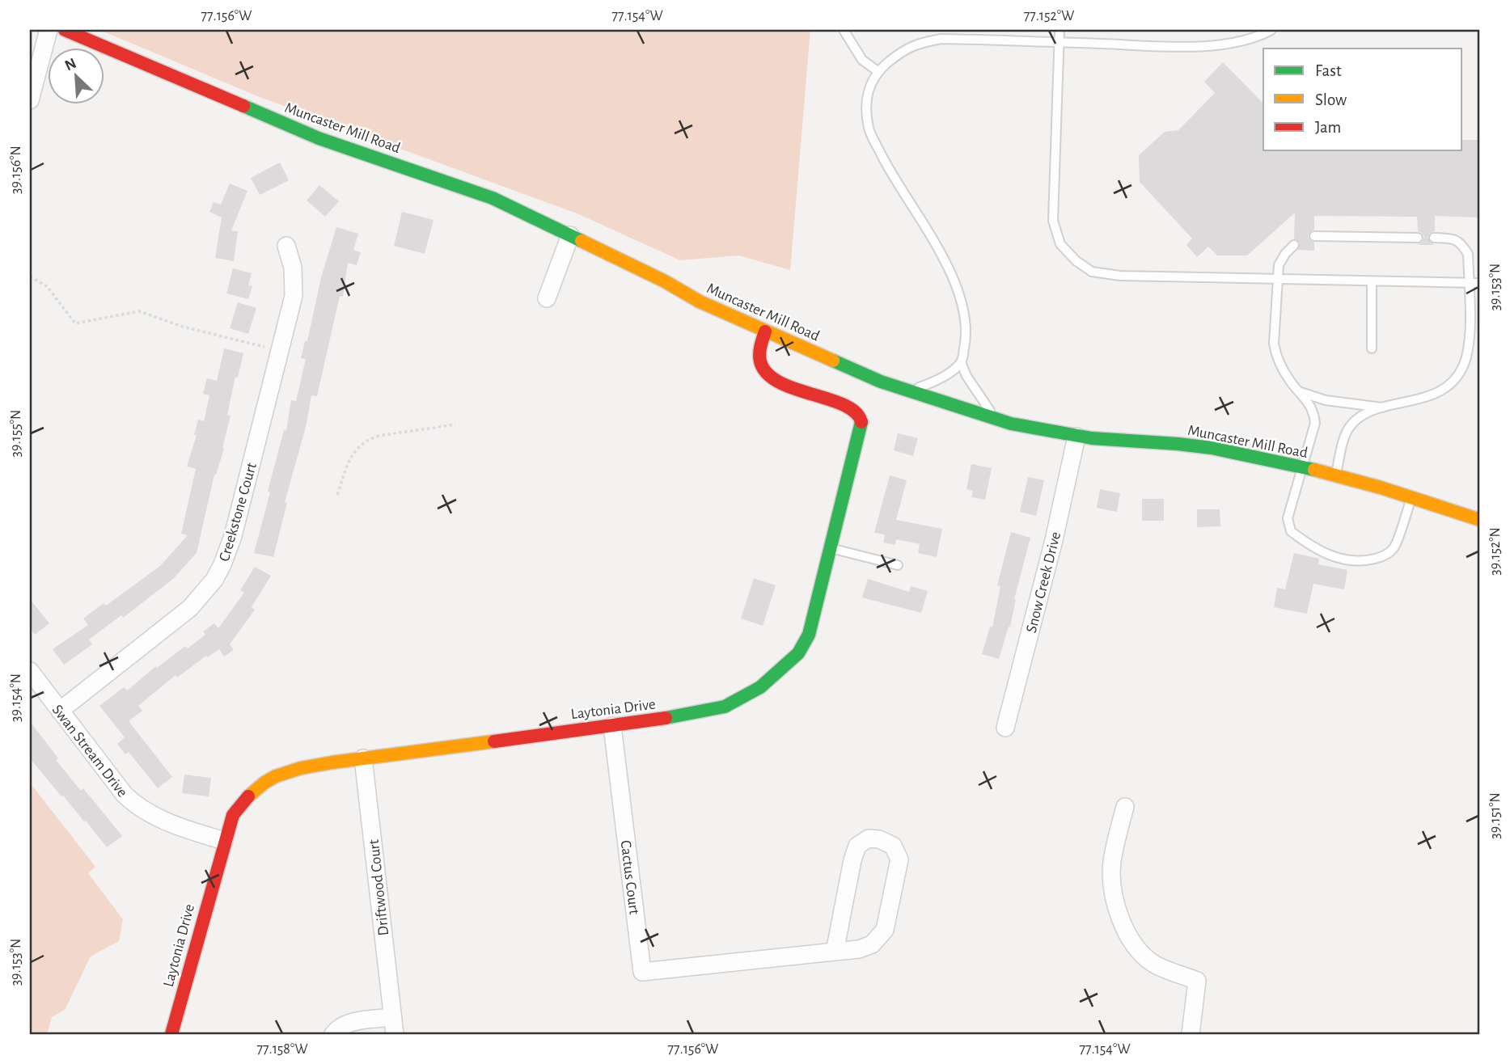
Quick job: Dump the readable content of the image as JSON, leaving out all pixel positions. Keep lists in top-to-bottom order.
{
  "streets": {
    "main road": ["Muncaster Mill Road", "Laytonia Drive"],
    "street": [
      "Creekstone Court",
      "Snow Creek Drive",
      "Swan Stream Drive",
      "Cactus Court",
      "Driftwood Court"
    ]
  },
  "crossings": [
    ["Muncaster Mill Road", "Snow Creek Drive"],
    ["Muncaster Mill Road", "Laytonia Drive"],
    ["Creekstone Court", "Swan Stream Drive"],
    ["Laytonia Drive", "Swan Stream Drive"],
    ["Laytonia Drive", "Cactus Court"],
    ["Laytonia Drive", "Driftwood Court"]
  ],
  "legend": ["Fast", "Slow", "Jam"],
  "north": "top left",
  "coordinates": [
    "77.156°W",
    "77.154°W",
    "77.152°W",
    "39.156°N",
    "39.153°N",
    "39.155°N",
    "39.152°N",
    "39.154°N",
    "39.151°N",
    "77.158°W"
  ]
}
